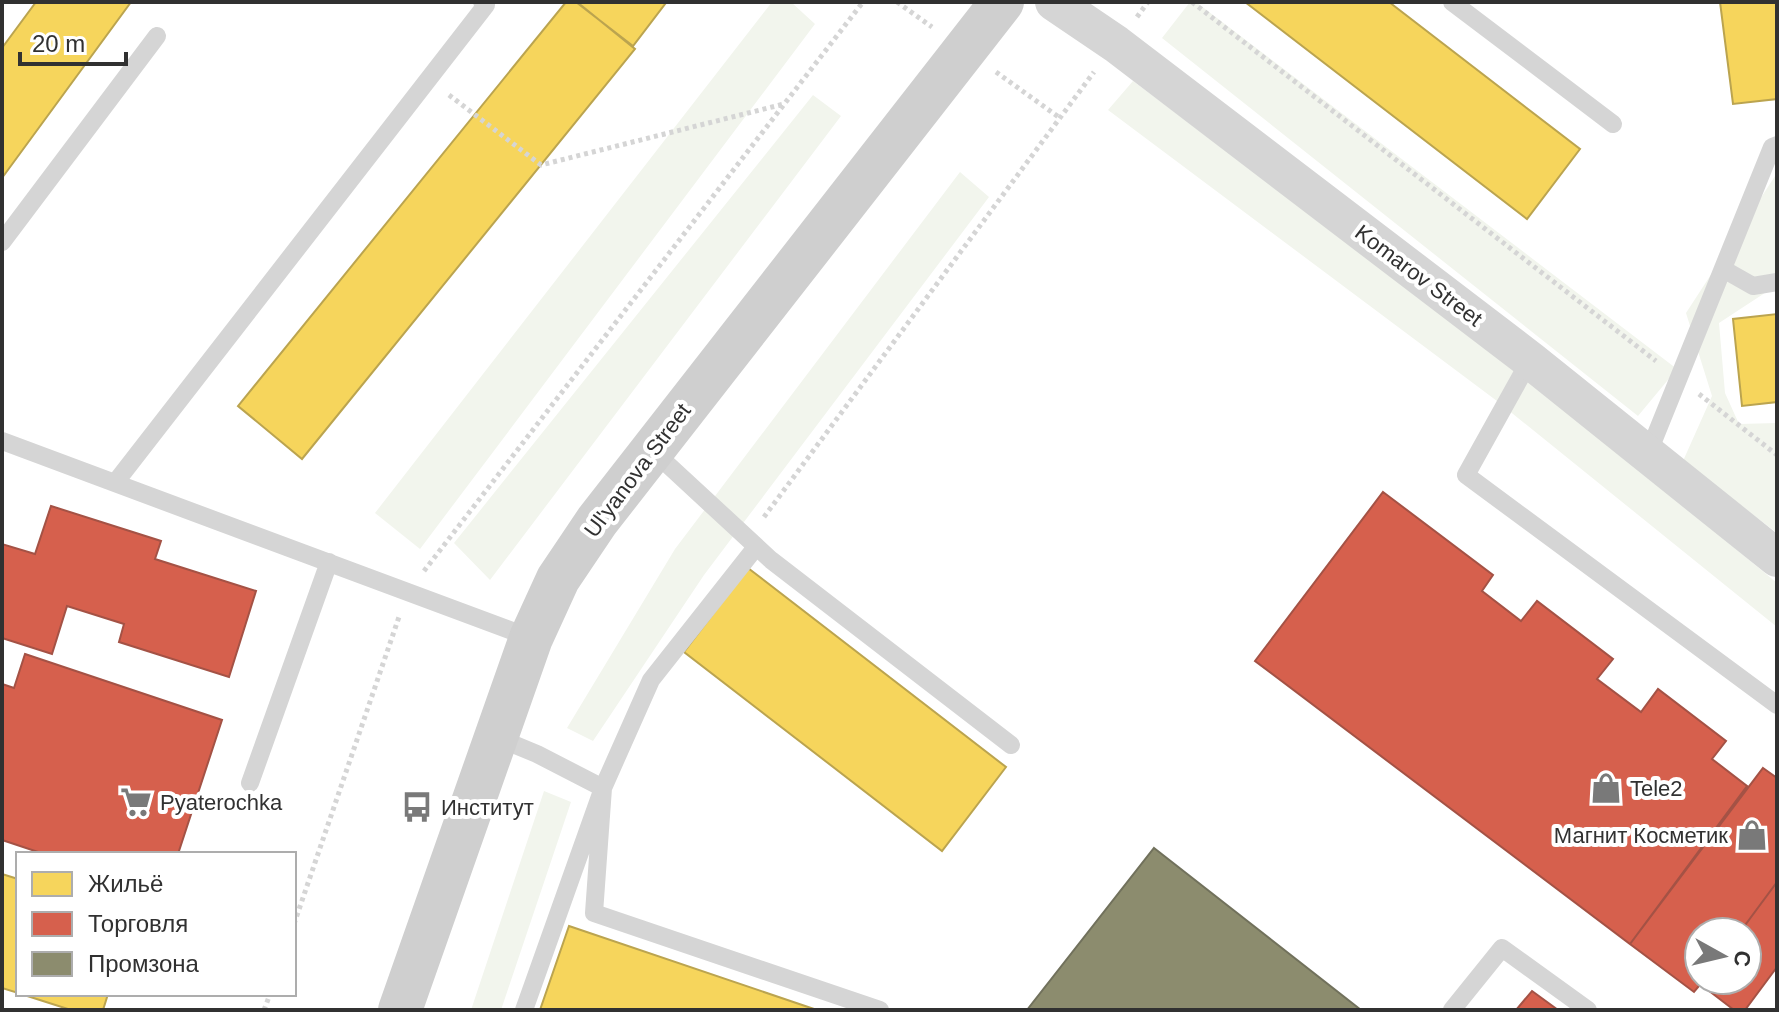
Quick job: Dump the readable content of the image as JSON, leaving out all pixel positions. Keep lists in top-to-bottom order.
{
  "streets": {
    "main road": ["Ul'yanova Street"],
    "street": ["Komarov Street"]
  },
  "places": {
    "shop": ["Tele2", "Магнит Косметик"],
    "supermarket": ["Pyaterochka"],
    "bus stop": ["Институт"]
  },
  "legend": ["Жильё", "Торговля", "Промзона"],
  "scale_bar": "20 m",
  "north": "right"
}
